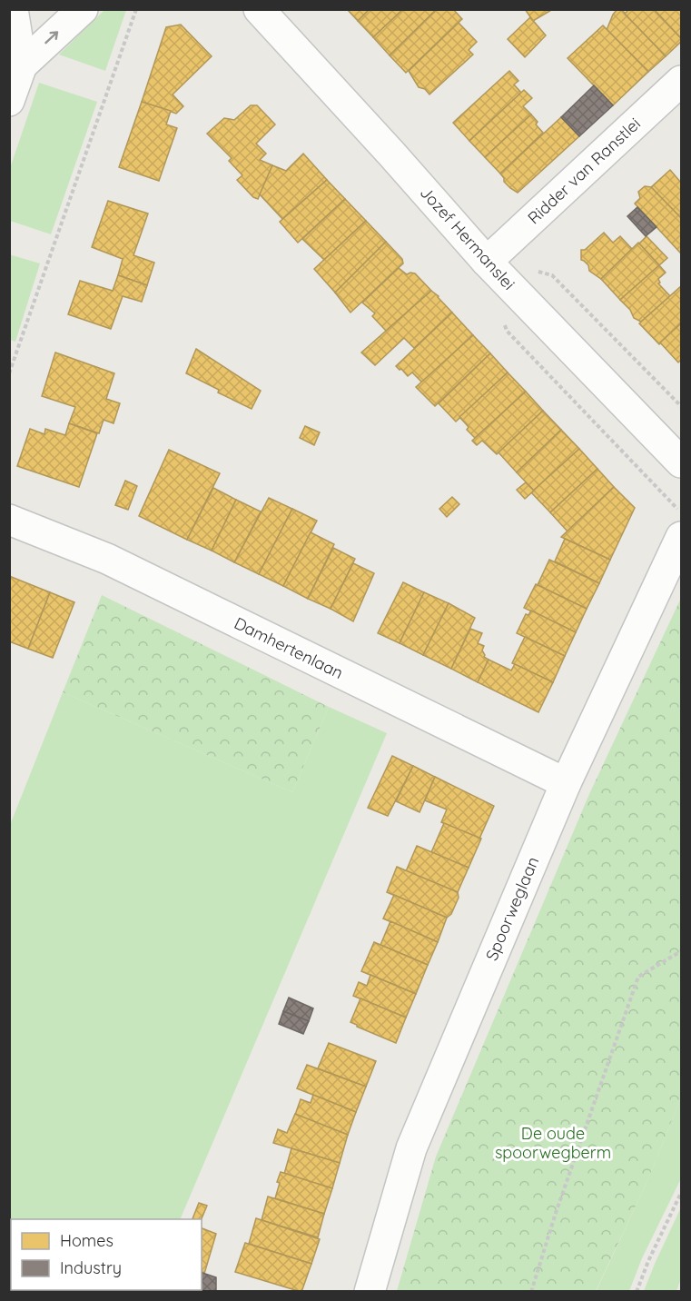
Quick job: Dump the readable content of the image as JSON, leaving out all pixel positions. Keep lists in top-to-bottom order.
{
  "streets": {
    "street": [
      "Ridder van Ranstlei",
      "Jozef Hermanslei",
      "Damhertenlaan",
      "Spoorweglaan"
    ]
  },
  "crossings": [
    ["Ridder van Ranstlei", "Jozef Hermanslei"],
    ["Damhertenlaan", "Spoorweglaan"]
  ],
  "parks": ["De oude spoorwegberm"],
  "legend": ["Homes", "Industry"]
}
